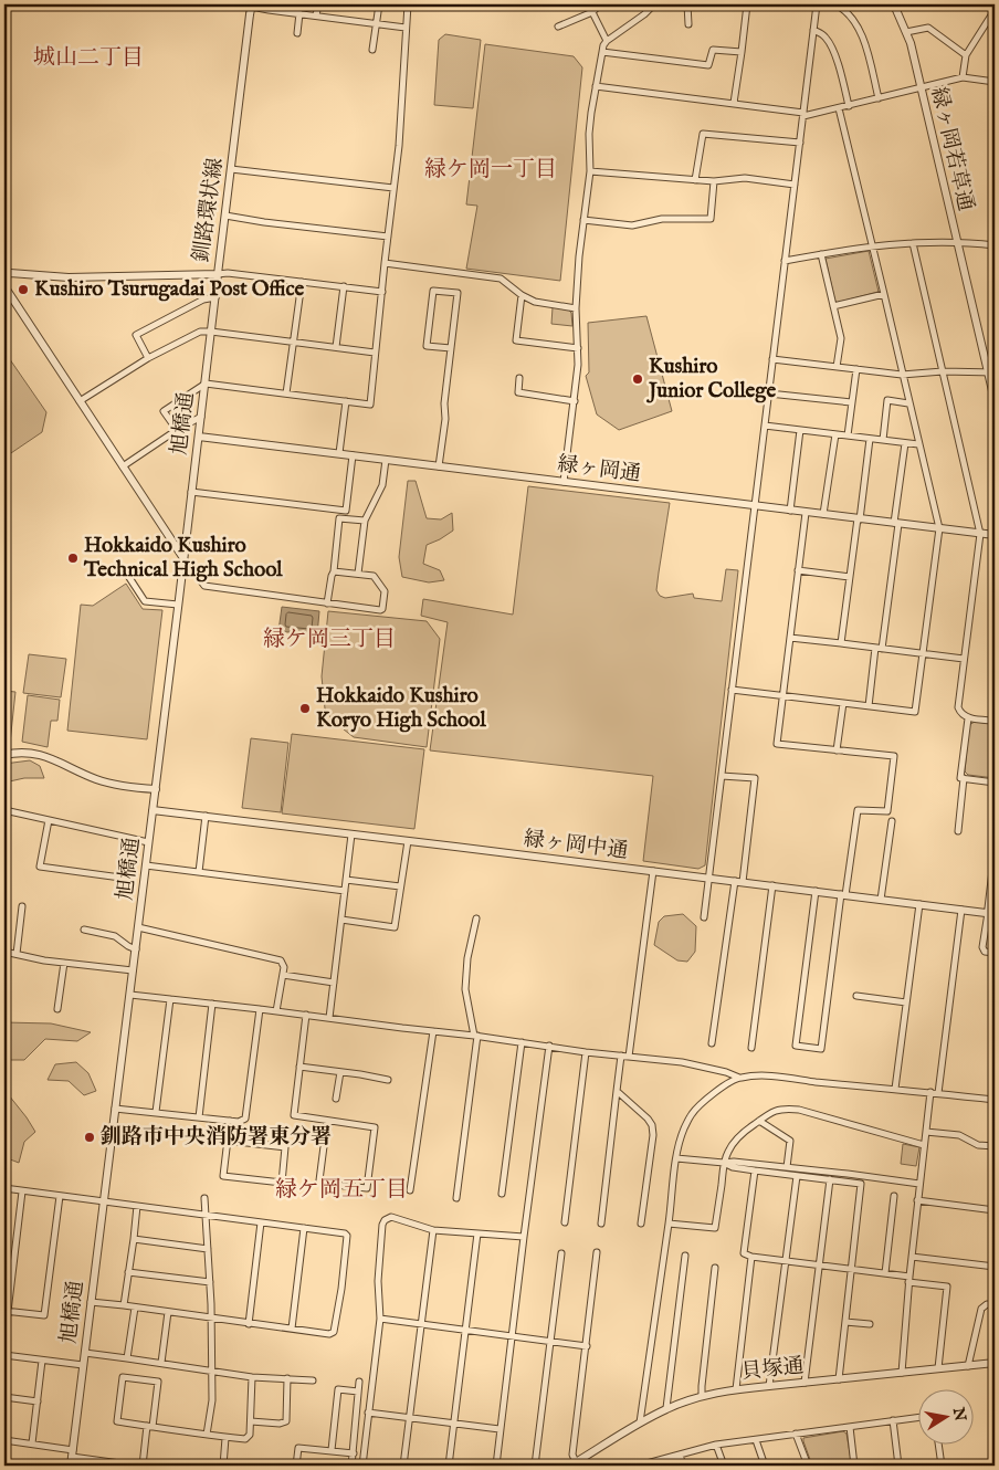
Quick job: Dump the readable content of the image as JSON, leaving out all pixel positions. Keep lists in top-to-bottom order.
{
  "streets": {
    "street": [
      "緑ヶ岡若草通",
      "釧路環状線",
      "旭橋通",
      "緑ヶ岡通",
      "緑ヶ岡中通",
      "貝塚通"
    ]
  },
  "crossings": [
    ["釧路環状線", "旭橋通"],
    ["旭橋通", "緑ヶ岡通"],
    ["旭橋通", "緑ヶ岡中通"]
  ],
  "districts": [
    "城山二丁目",
    "緑ケ岡一丁目",
    "緑ケ岡三丁目",
    "緑ケ岡五丁目"
  ],
  "places": [
    "Kushiro Tsurugadai Post Office",
    "Kushiro Junior College",
    "Hokkaido Kushiro Technical High School",
    "Hokkaido Kushiro Koryo High School",
    "釧路市中央消防署東分署"
  ],
  "north": "right"
}
